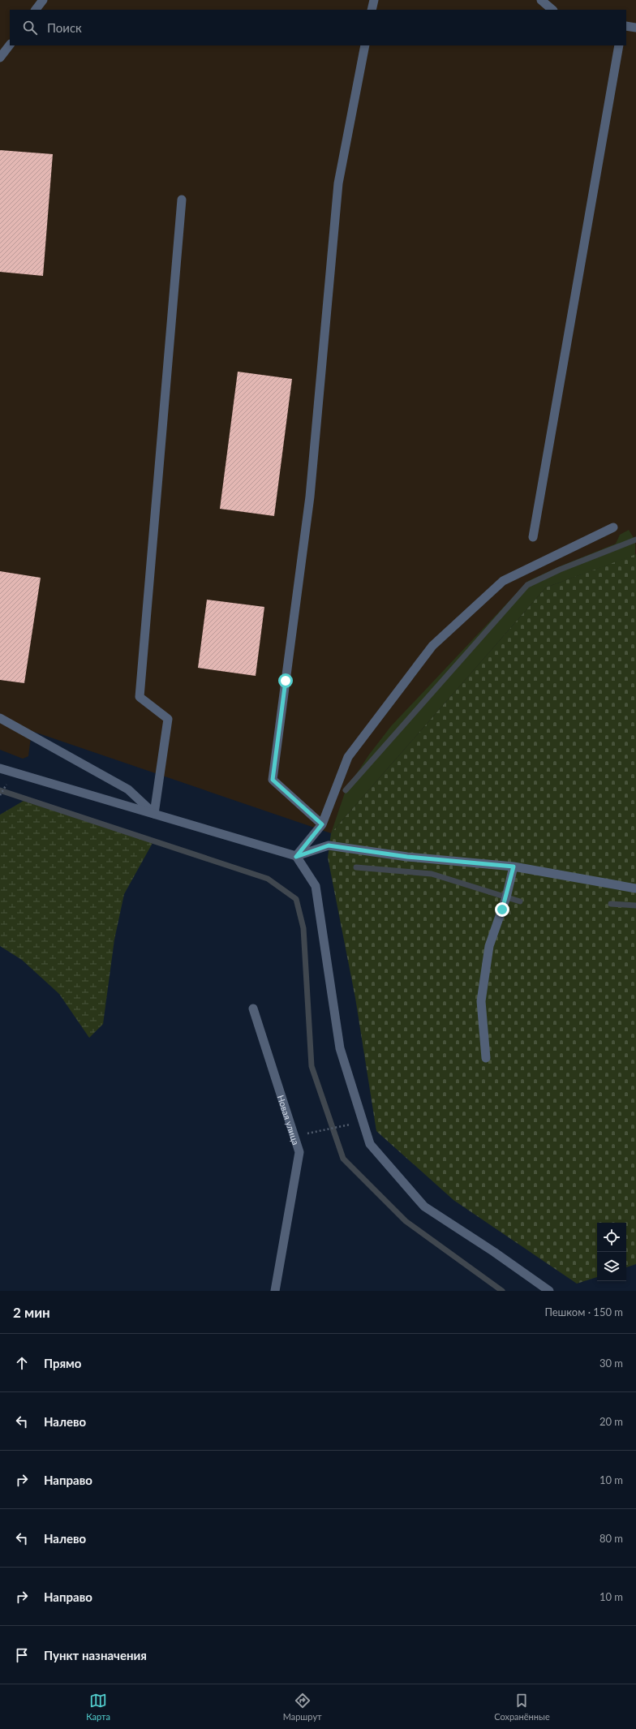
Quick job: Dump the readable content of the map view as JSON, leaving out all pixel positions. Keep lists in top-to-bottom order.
{
  "streets": {
    "street": ["Новая улица"]
  },
  "page": {
    "search": "Поиск",
    "heading": ["2 мин", "Пешком · 150 m"],
    "list": [
      ["Прямо", "30 m"],
      ["Налево", "20 m"],
      ["Направо", "10 m"],
      ["Налево", "80 m"],
      ["Направо", "10 m"],
      "Пункт назначения"
    ],
    "nav": ["Карта", "Маршрут", "Сохранённые"]
  }
}
